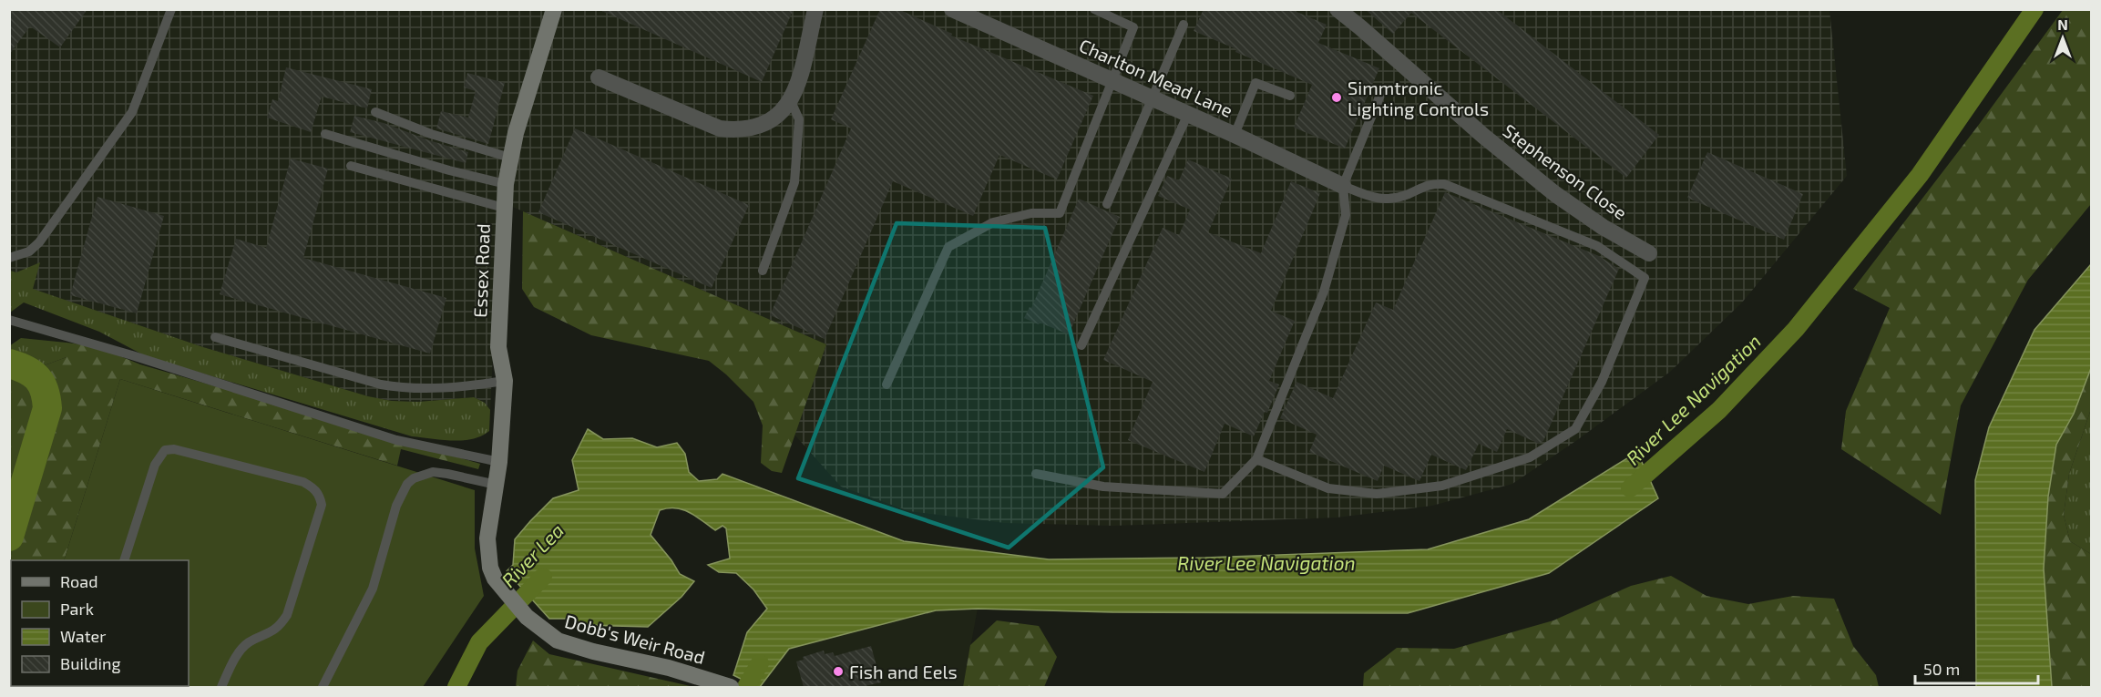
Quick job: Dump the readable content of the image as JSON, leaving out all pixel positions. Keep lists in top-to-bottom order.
{
  "streets": {
    "street": [
      "Charlton Mead Lane",
      "Stephenson Close",
      "Essex Road",
      "Dobb's Weir Road"
    ]
  },
  "crossings": [
    ["Essex Road", "Dobb's Weir Road"]
  ],
  "water": ["River Lee Navigation", "River Lea"],
  "places": ["Simmtronic Lighting Controls", "Fish and Eels"],
  "legend": [
    "Road",
    "Park",
    "Water",
    "Building"
  ],
  "scale_bar": "50 m",
  "north": "top"
}
